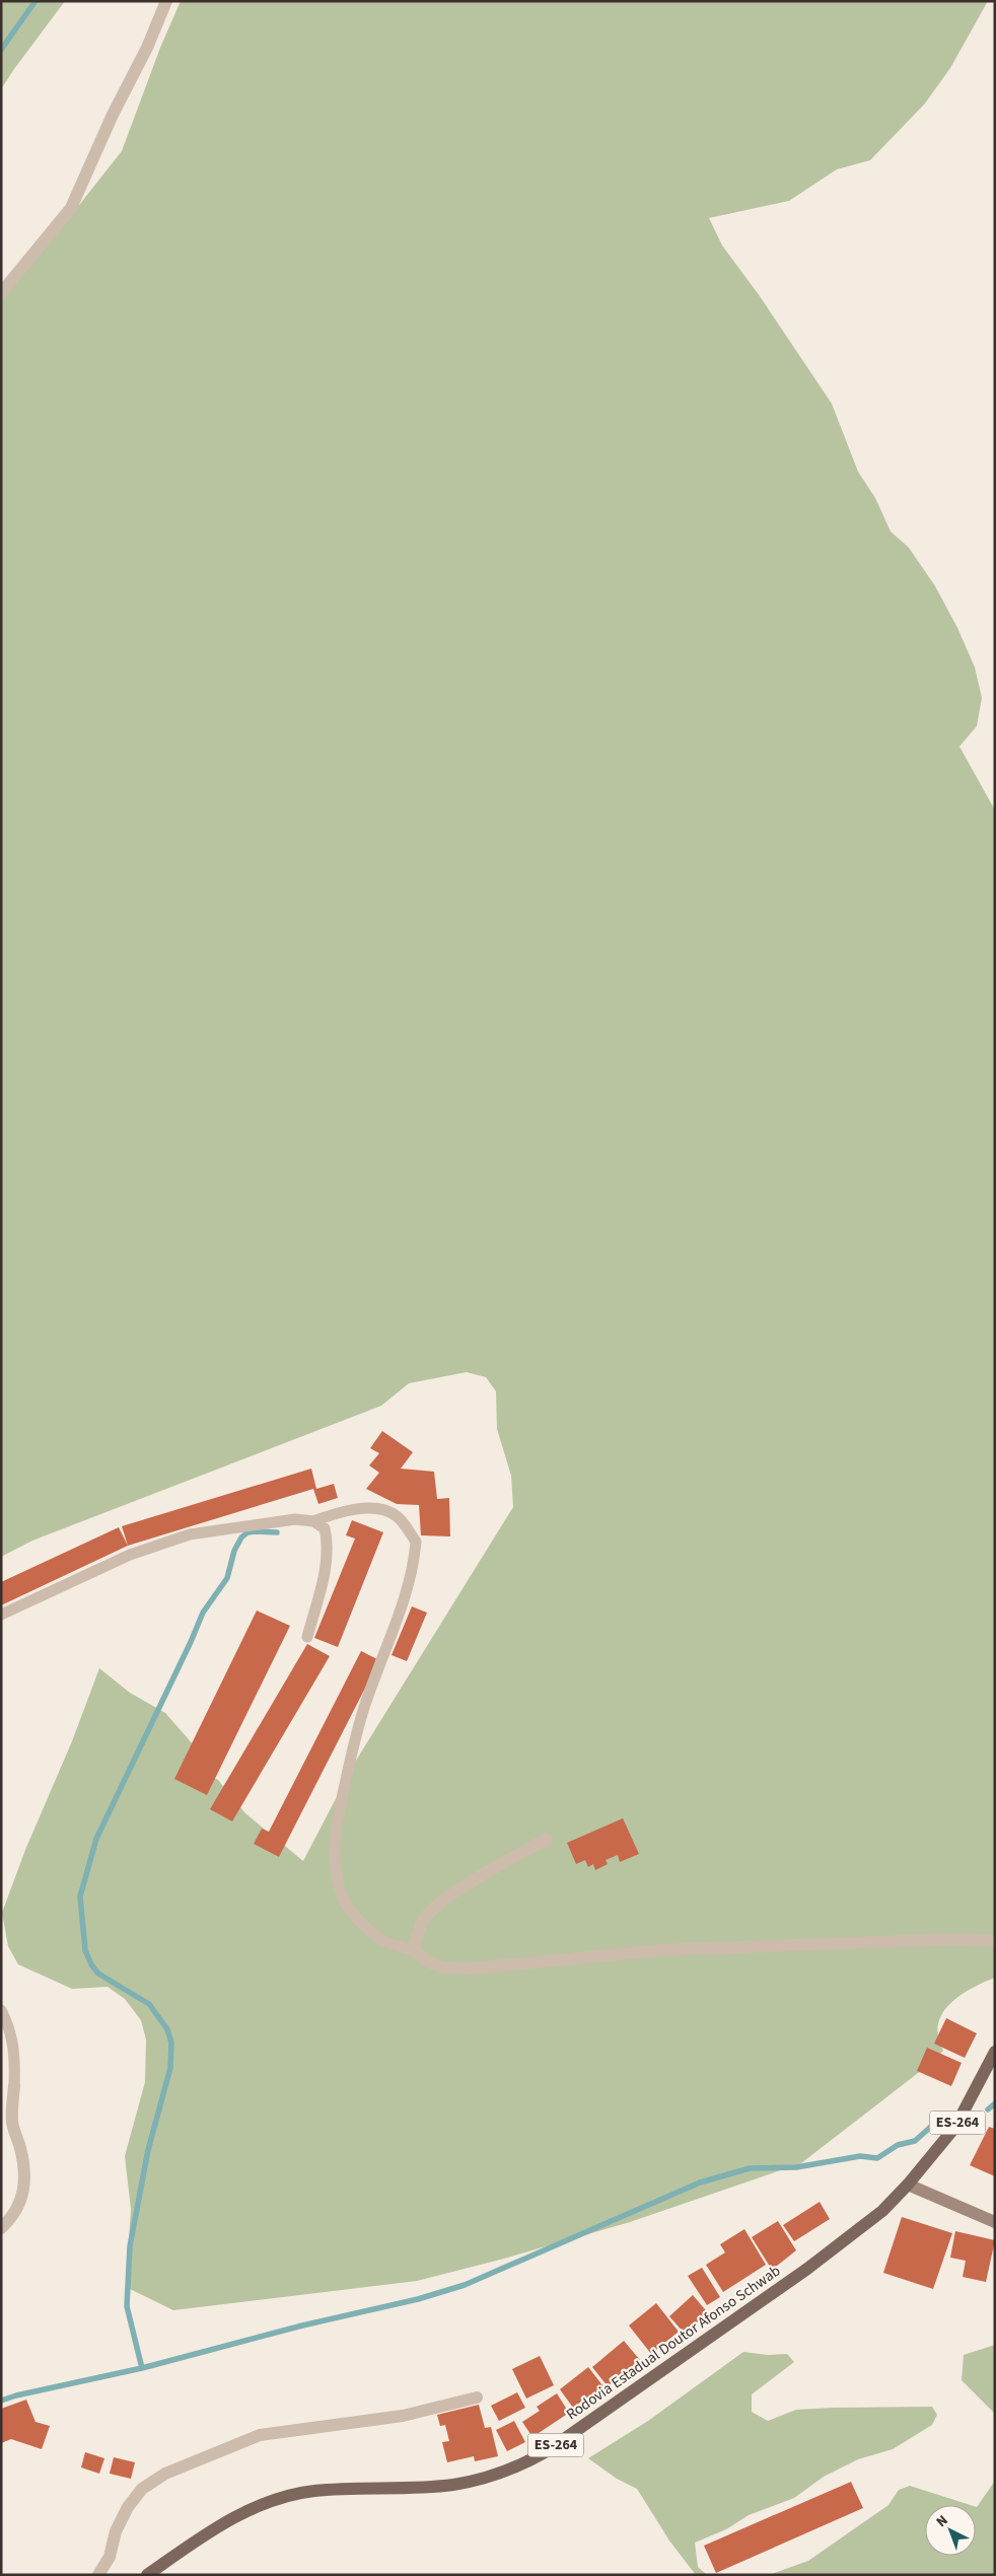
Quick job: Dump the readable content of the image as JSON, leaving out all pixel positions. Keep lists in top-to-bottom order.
{
  "streets": {
    "main road": ["ES-264", "Rodovia Estadual Doutor Afonso Schwab"]
  },
  "north": "top left"
}
